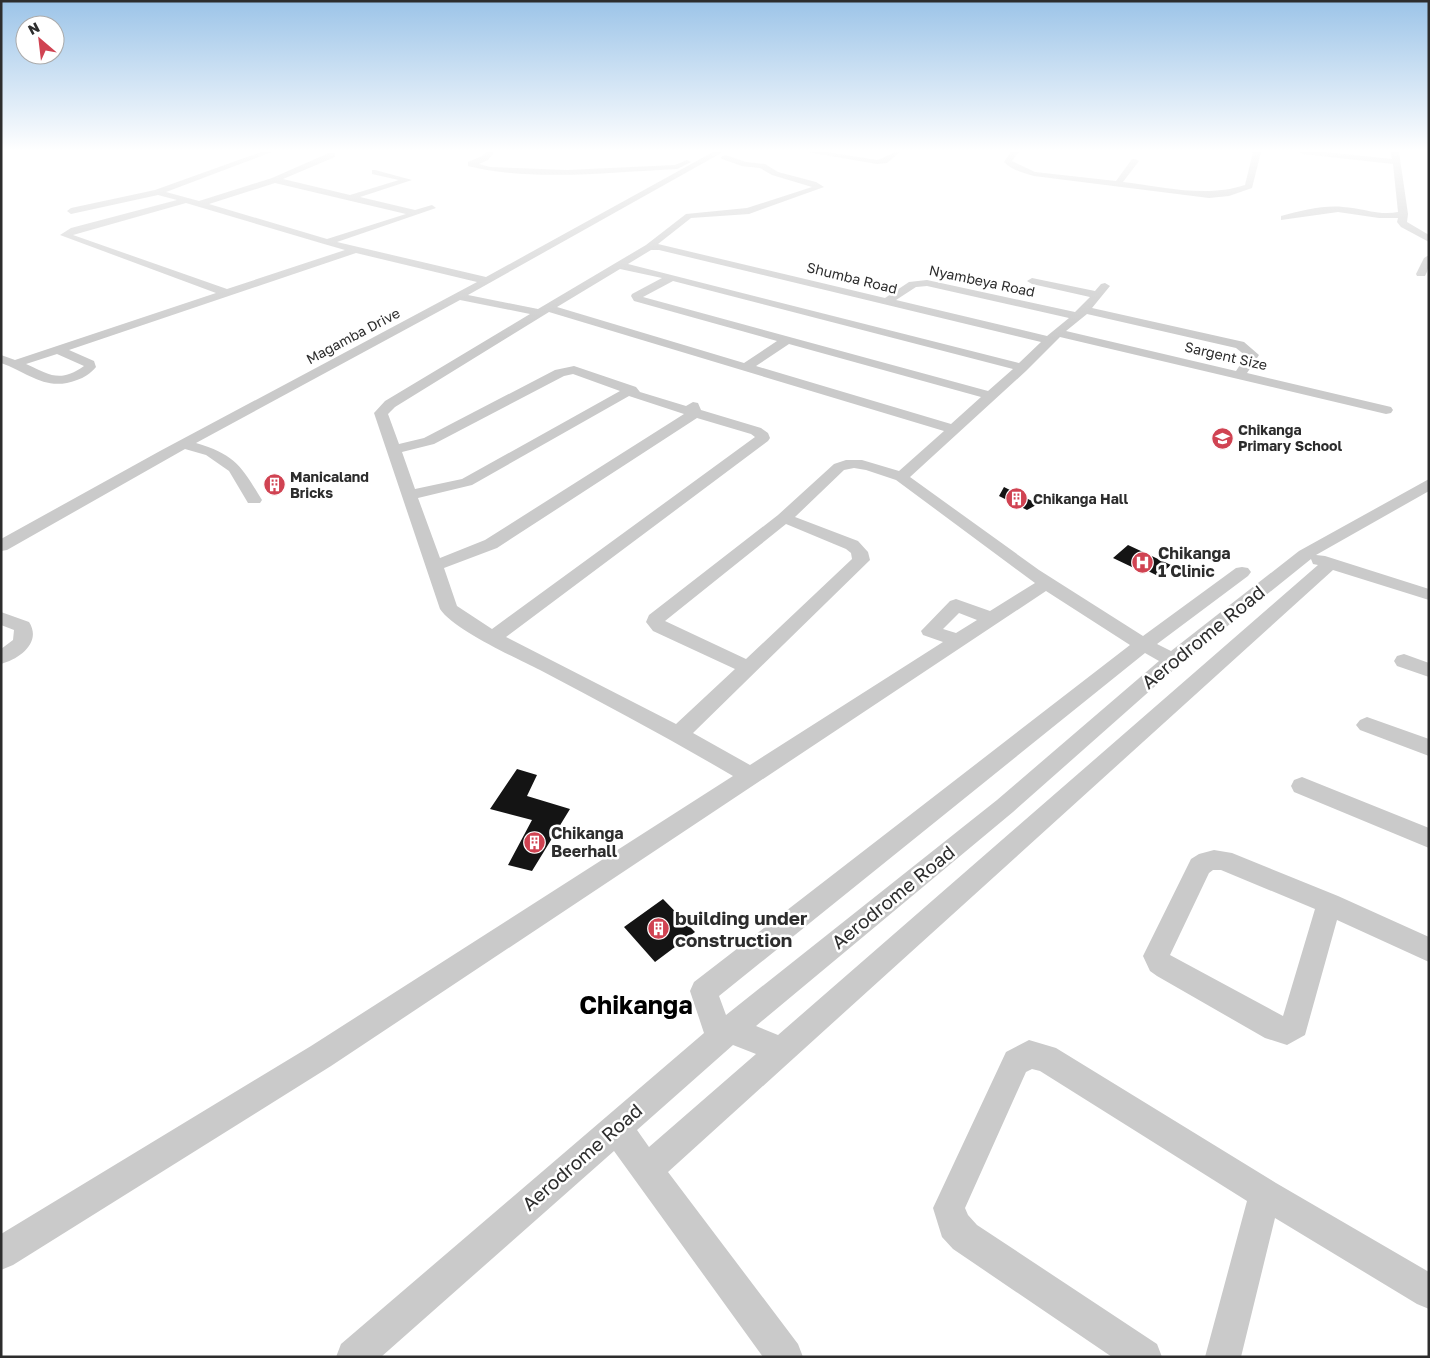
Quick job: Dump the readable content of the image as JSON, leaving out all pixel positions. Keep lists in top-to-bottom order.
{
  "streets": {
    "street": [
      "Shumba Road",
      "Nyambeya Road",
      "Magamba Drive",
      "Sargent Size",
      "Aerodrome Road"
    ]
  },
  "crossings": [
    ["Shumba Road", "Nyambeya Road"],
    ["Shumba Road", "Sargent Size"],
    ["Nyambeya Road", "Sargent Size"]
  ],
  "districts": ["Chikanga"],
  "places": {
    "school or university": ["Chikanga Primary School"],
    "building": [
      "Manicaland Bricks",
      "Chikanga Hall",
      "Chikanga Beerhall",
      "building under construction"
    ],
    "hospital": ["Chikanga 1 Clinic"]
  },
  "north": "top left"
}
